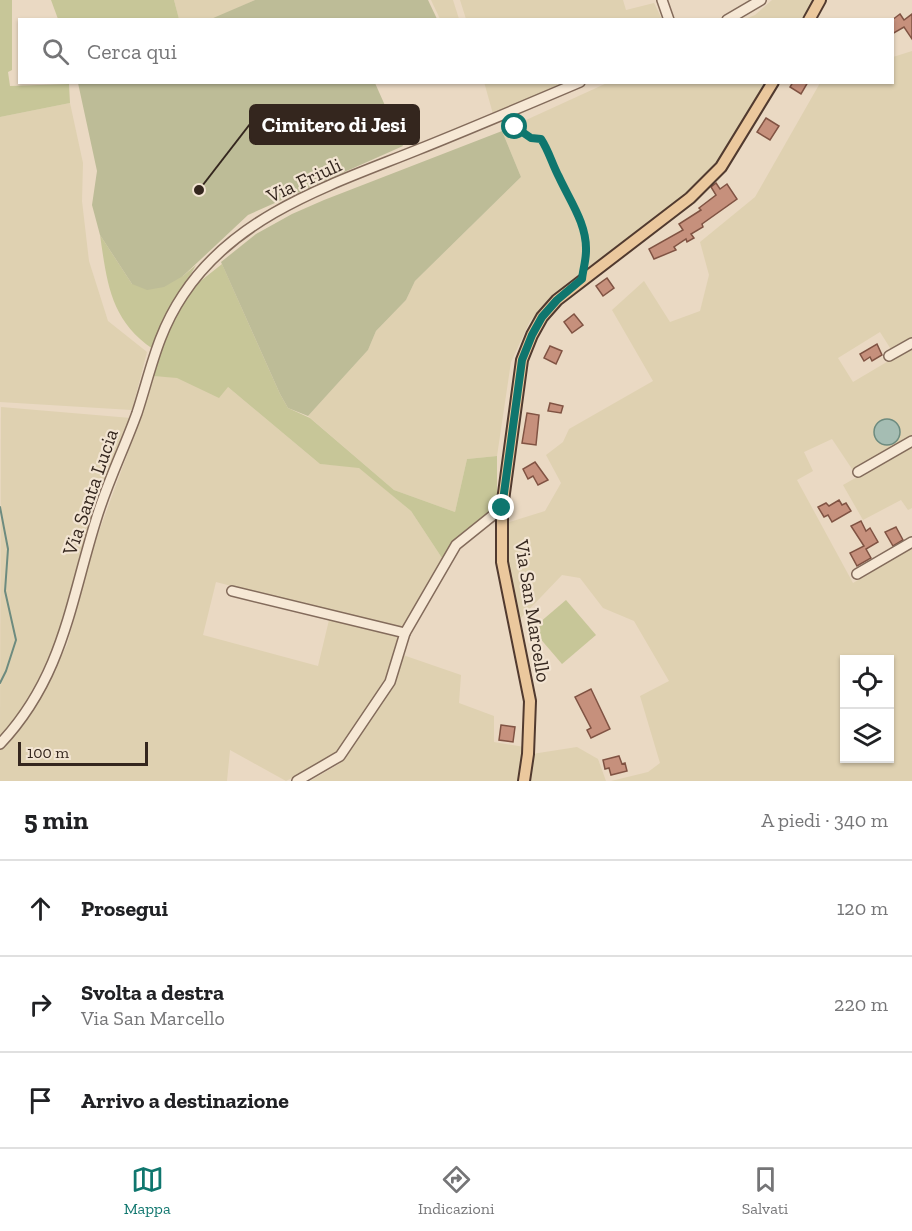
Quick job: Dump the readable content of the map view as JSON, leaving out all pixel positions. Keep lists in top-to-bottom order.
{
  "streets": {
    "main road": ["Via San Marcello"],
    "street": ["Via Friuli", "Via Santa Lucia"]
  },
  "crossings": [
    ["Via Friuli", "Via Santa Lucia"]
  ],
  "places": ["Cimitero di Jesi"],
  "scale_bar": "100 m",
  "page": {
    "search": "Cerca qui",
    "scale": "100 m",
    "heading": ["5 min", "A piedi · 340 m"],
    "list": [
      ["Prosegui", "120 m"],
      ["Svolta a destra", "Via San Marcello", "220 m"],
      "Arrivo a destinazione"
    ],
    "nav": ["Mappa", "Indicazioni", "Salvati"]
  }
}
